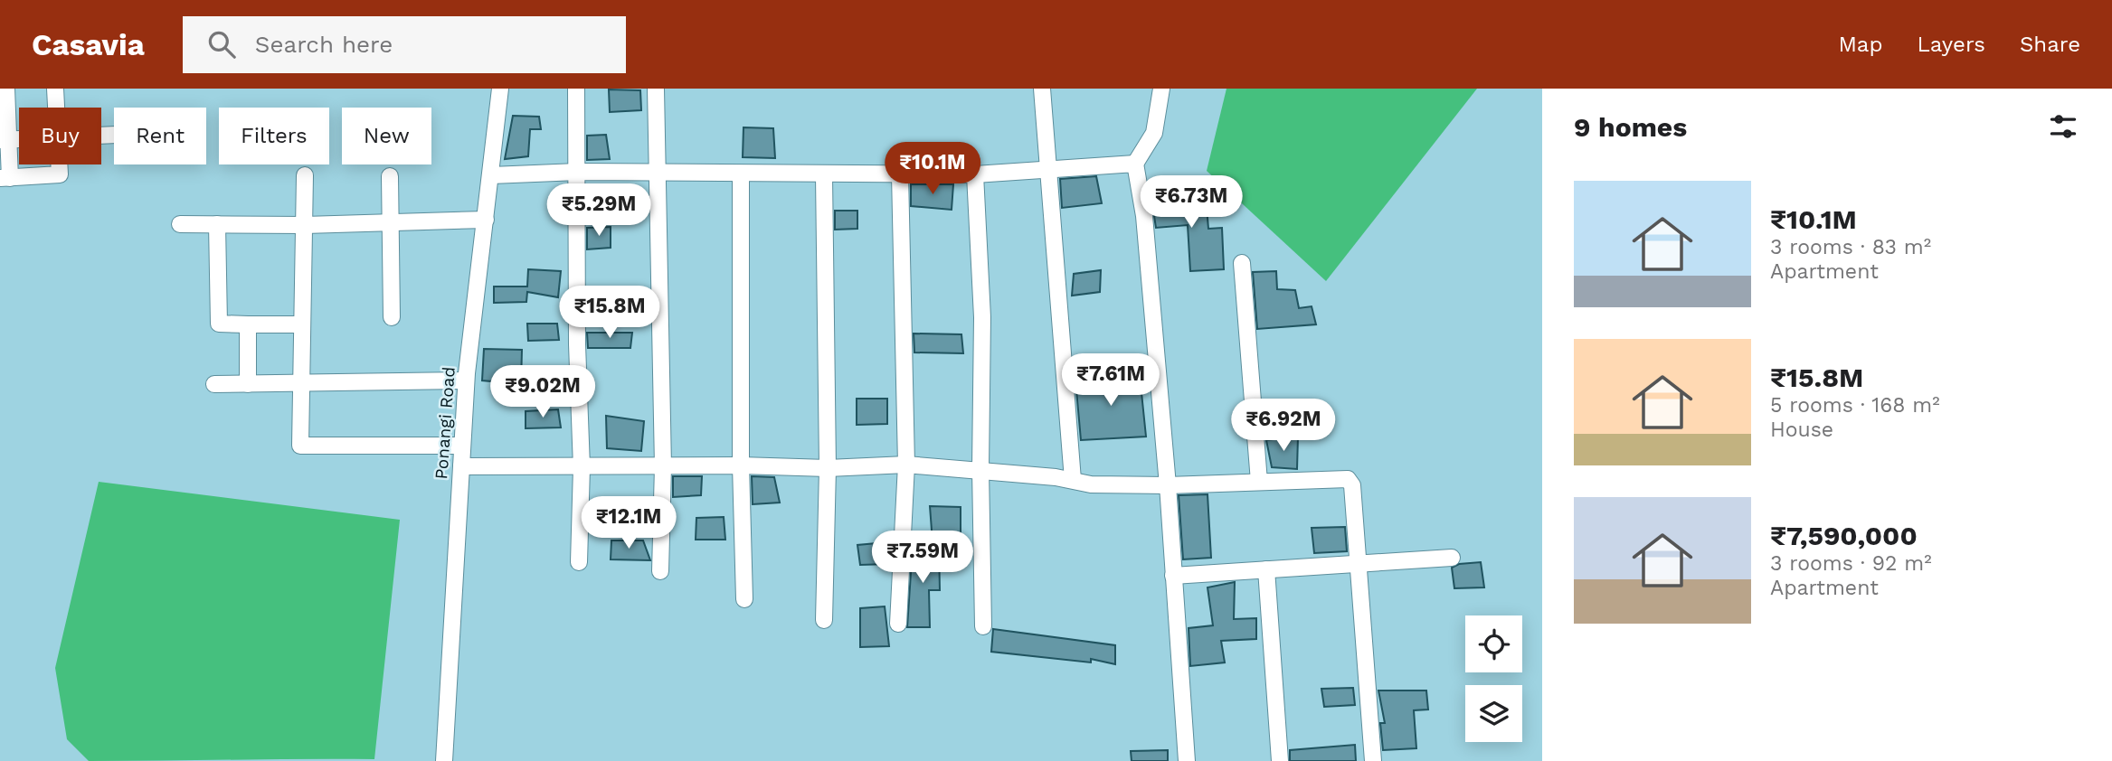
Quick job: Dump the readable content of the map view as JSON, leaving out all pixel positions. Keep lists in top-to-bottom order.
{
  "streets": {
    "street": ["Ponangi Road"]
  },
  "page": {
    "header": "Casavia",
    "search": "Search here",
    "nav": ["Map", "Layers", "Share"],
    "heading": "9 homes",
    "chip": [
      "Buy",
      "Rent",
      "Filters",
      "New"
    ],
    "price": [
      "₹10.1M",
      "₹6.73M",
      "₹5.29M",
      "₹15.8M",
      "₹7.61M",
      "₹9.02M",
      "₹6.92M",
      "₹12.1M",
      "₹7.59M"
    ],
    "list": [
      {
        "name": "₹10.1M",
        "note": "3 rooms · 83 m² · Apartment"
      },
      {
        "name": "₹15.8M",
        "note": "5 rooms · 168 m² · House"
      },
      {
        "name": "₹7,590,000",
        "note": "3 rooms · 92 m² · Apartment"
      }
    ]
  }
}
